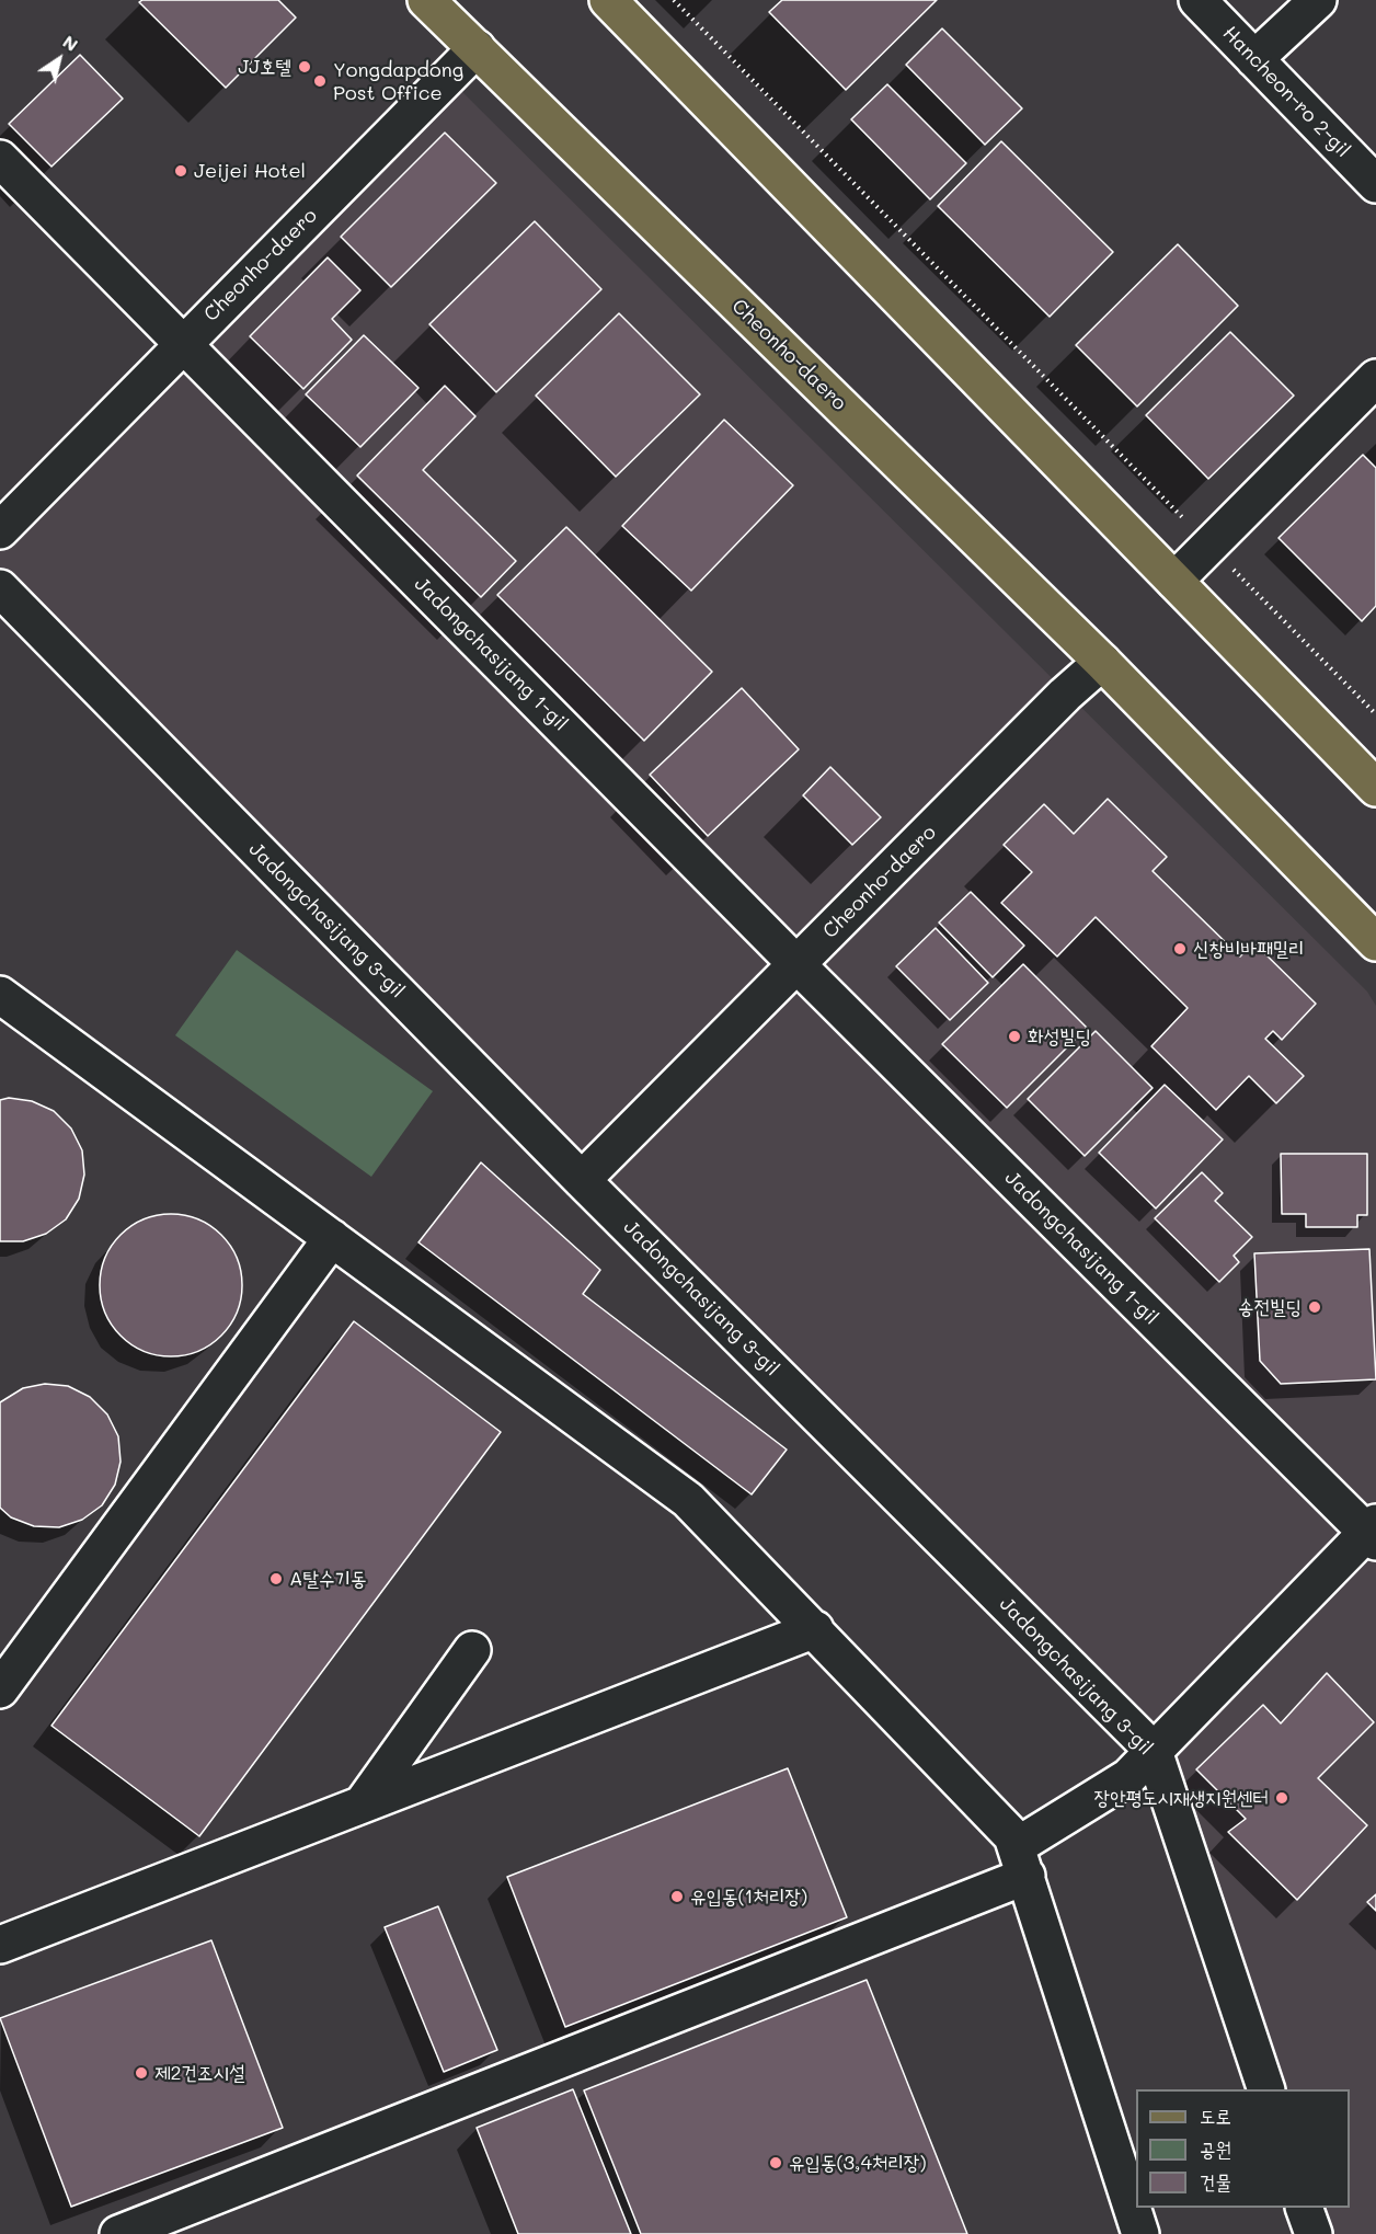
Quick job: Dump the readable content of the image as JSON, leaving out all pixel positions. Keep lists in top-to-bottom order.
{
  "streets": {
    "main road": ["Cheonho-daero"],
    "street": ["Hancheon-ro 2-gil", "Jadongchasijang 1-gil", "Jadongchasijang 3-gil"]
  },
  "crossings": [
    ["Cheonho-daero", "Jadongchasijang 1-gil"],
    ["Jadongchasijang 1-gil", "Jadongchasijang 3-gil"]
  ],
  "places": [
    "JJ호텔",
    "Yongdapdong Post Office",
    "Jeijei Hotel",
    "신창비바패밀리",
    "화성빌딩",
    "송전빌딩",
    "A탈수기동",
    "장안평도시재생지원센터",
    "유입동(1처리장)",
    "제2건조시설",
    "유입동(3,4처리장)"
  ],
  "legend": ["도로", "공원", "건물"],
  "north": "top right"
}
